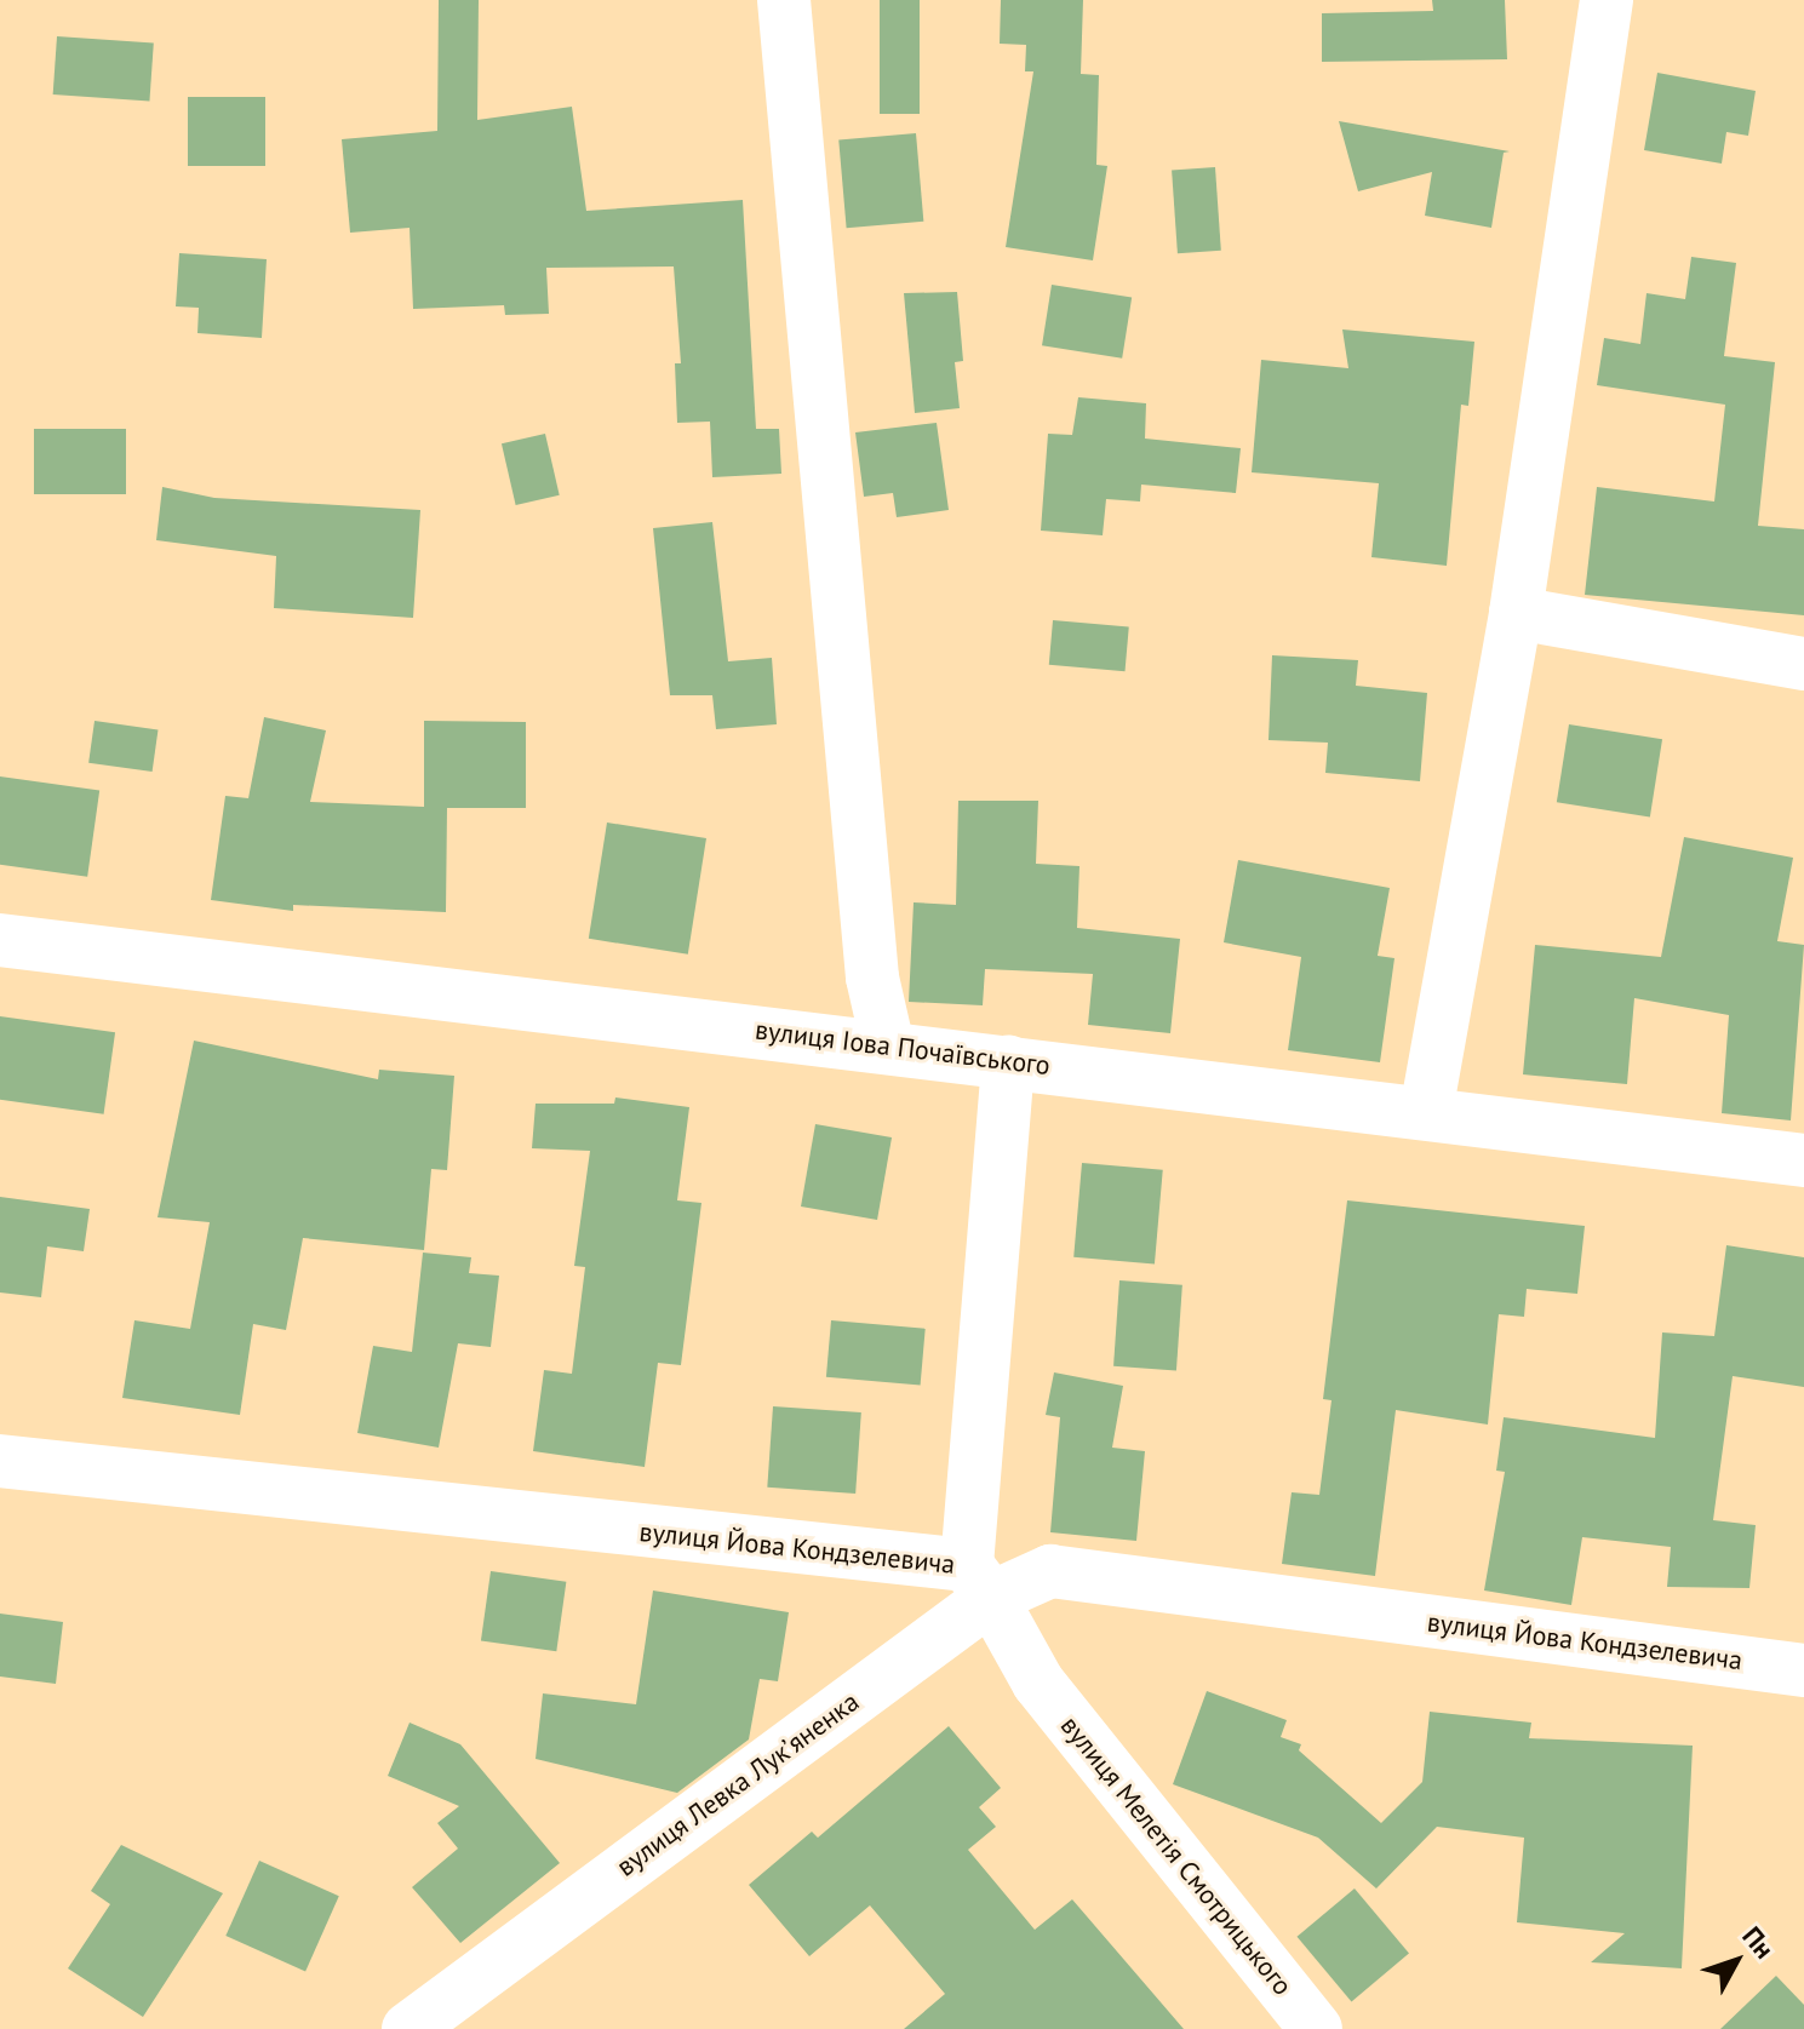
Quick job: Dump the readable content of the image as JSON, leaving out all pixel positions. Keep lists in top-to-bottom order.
{
  "streets": {
    "street": [
      "вулиця Іова Почаївського",
      "вулиця Йова Кондзелевича",
      "вулиця Левка Лукʼяненка",
      "вулиця Мелетія Смотрицького"
    ]
  },
  "crossings": [
    ["вулиця Йова Кондзелевича", "вулиця Левка Лукʼяненка"],
    ["вулиця Йова Кондзелевича", "вулиця Мелетія Смотрицького"],
    ["вулиця Левка Лукʼяненка", "вулиця Мелетія Смотрицького"]
  ],
  "north": "top right"
}
